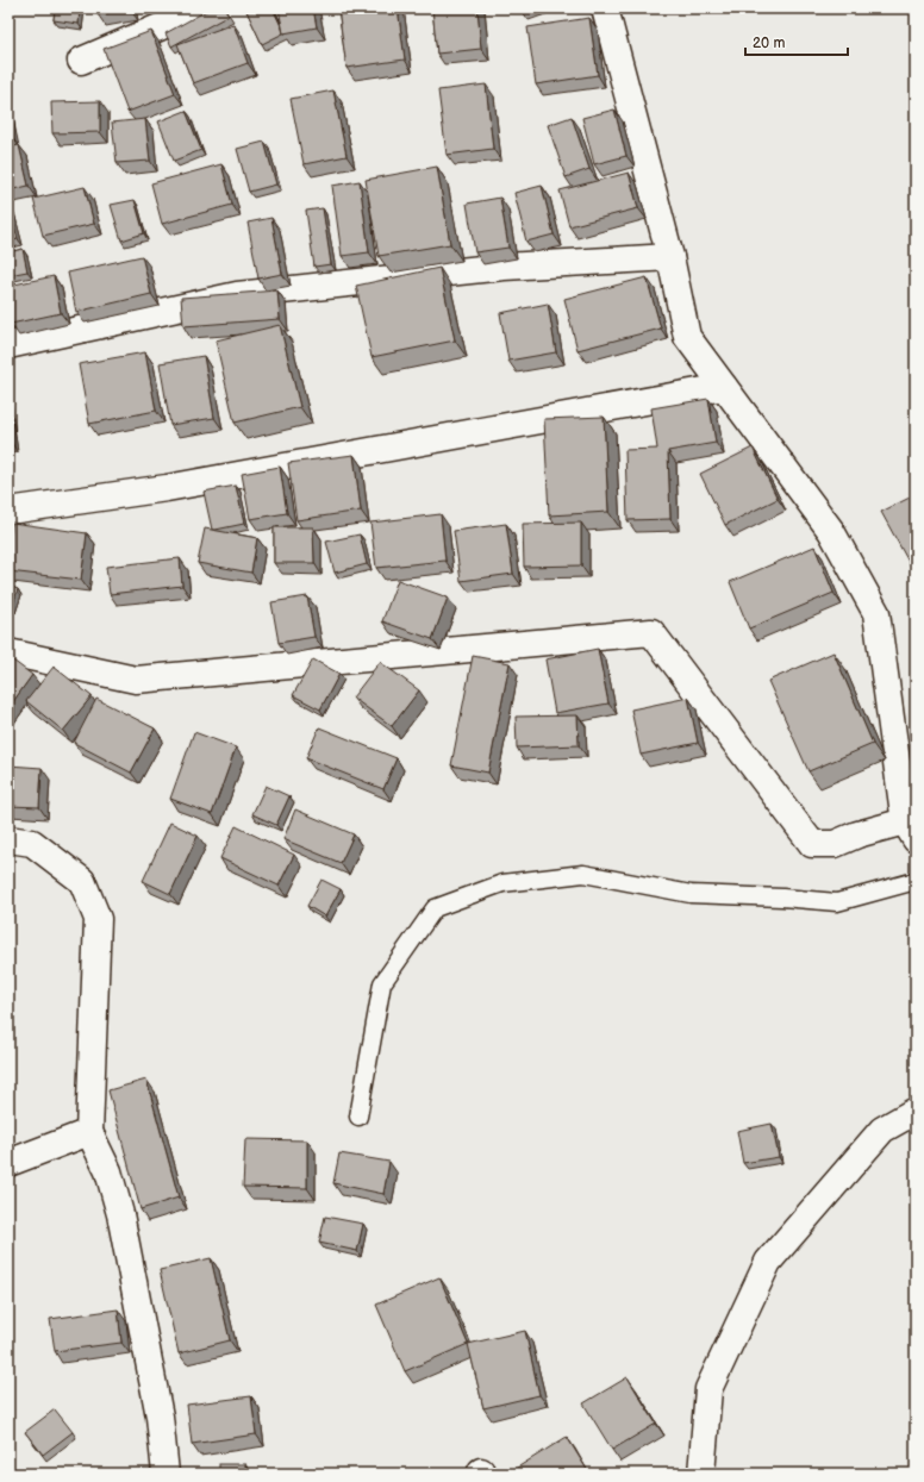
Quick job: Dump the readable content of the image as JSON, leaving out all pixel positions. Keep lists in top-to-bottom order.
{
  "scale_bar": "20 m"
}
